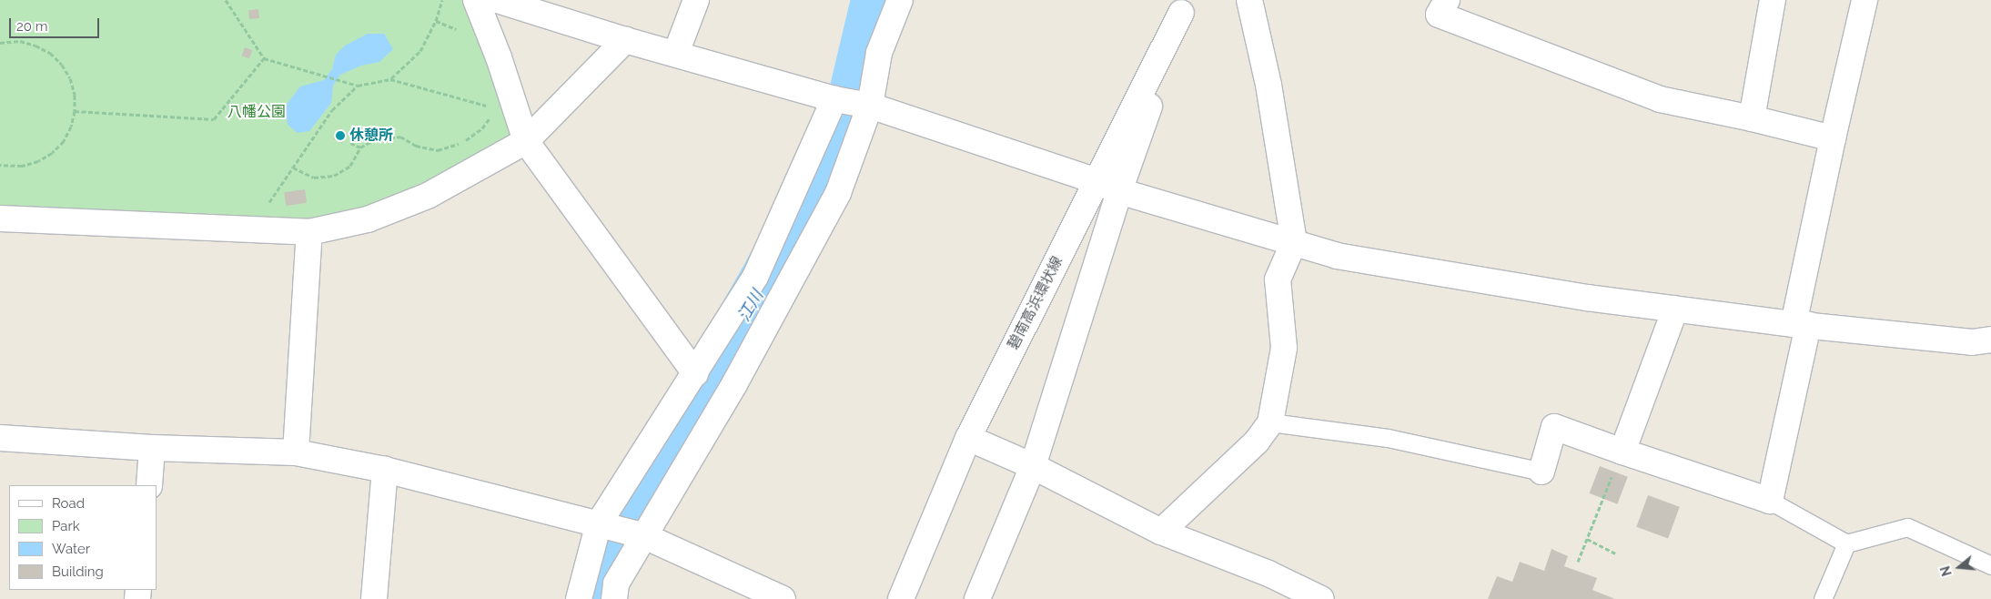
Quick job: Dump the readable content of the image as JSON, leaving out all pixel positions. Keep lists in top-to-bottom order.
{
  "streets": {
    "street": ["碧南高浜環状線"]
  },
  "water": ["江川"],
  "parks": ["八幡公園"],
  "places": ["休憩所"],
  "legend": [
    "Road",
    "Park",
    "Water",
    "Building"
  ],
  "scale_bar": "20 m",
  "north": "left"
}
